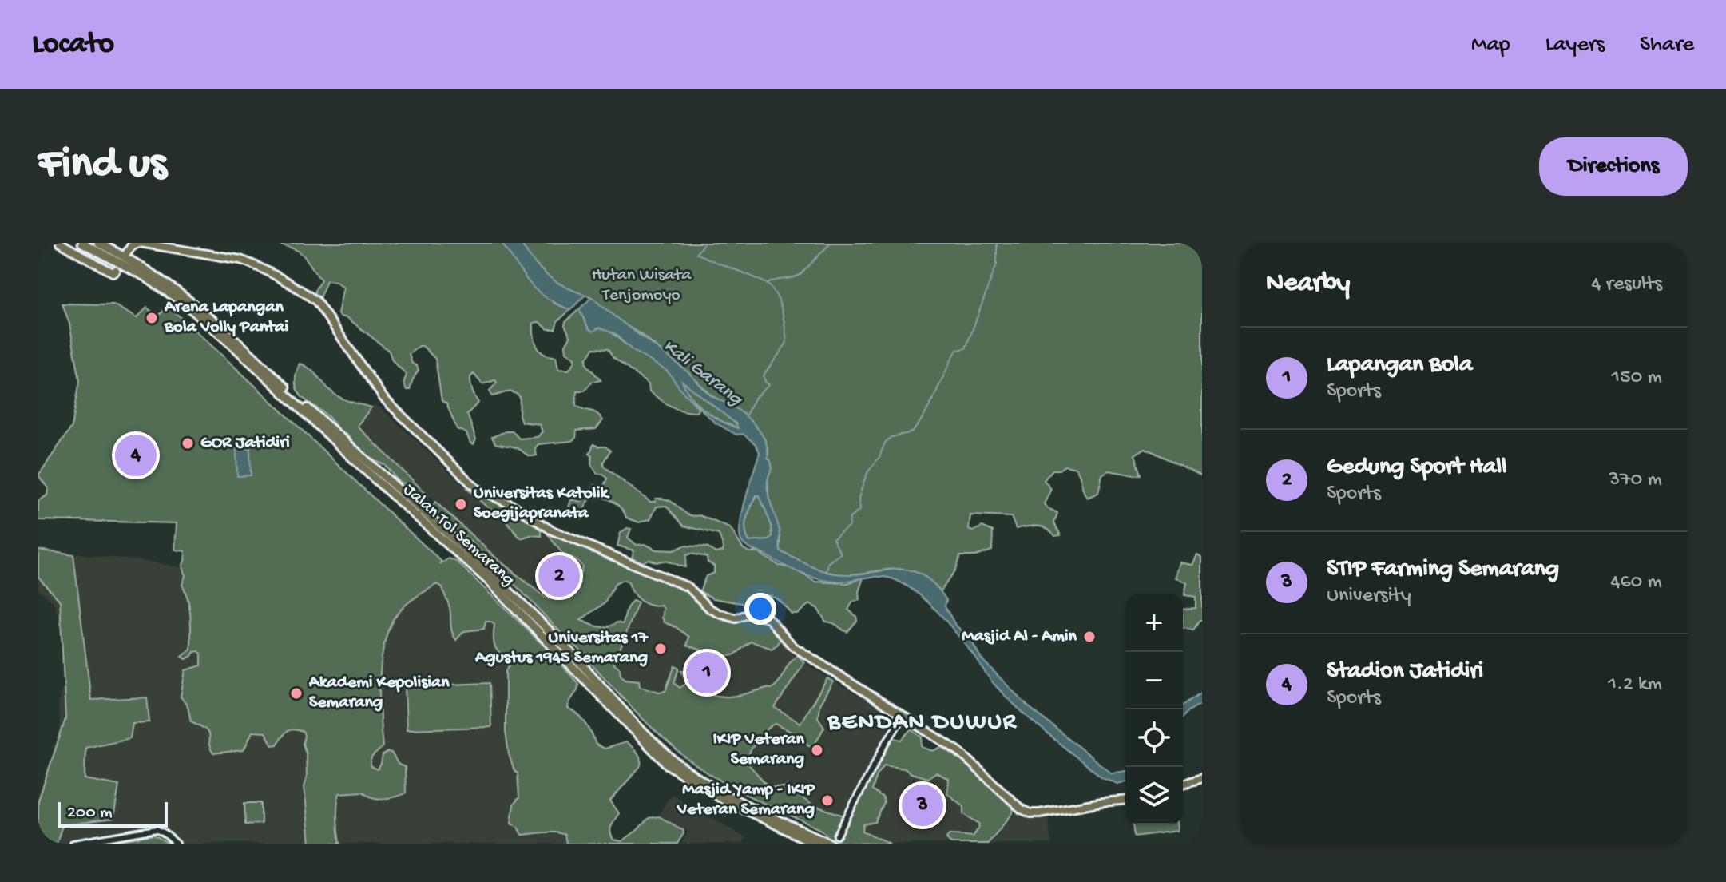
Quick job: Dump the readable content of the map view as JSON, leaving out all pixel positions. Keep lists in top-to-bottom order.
{
  "streets": {
    "highway": ["Jalan Tol Semarang"]
  },
  "districts": ["BENDAN DUWUR"],
  "water": ["Kali Garang"],
  "parks": ["Hutan Wisata Tenjomoyo"],
  "places": [
    "Arena Lapangan Bola Volly Pantai",
    "GOR Jatidiri",
    "Universitas Katolik Soegijapranata",
    "Masjid Al - Amin",
    "Universitas 17 Agustus 1945 Semarang",
    "Akademi Kepolisian Semarang",
    "IKIP Veteran Semarang",
    "Masjid Yamp - IKIP Veteran Semarang"
  ],
  "scale_bar": "200 m",
  "page": {
    "header": "Locato",
    "nav": ["Map", "Layers", "Share"],
    "buttons": "Directions",
    "title": "Find us",
    "heading": ["Nearby", "4 results"],
    "list": [
      {
        "mark": "1",
        "name": "Lapangan Bola",
        "note": "Sports",
        "value": "150 m"
      },
      {
        "mark": "2",
        "name": "Gedung Sport Hall",
        "note": "Sports",
        "value": "370 m"
      },
      {
        "mark": "3",
        "name": "STIP Farming Semarang",
        "note": "University",
        "value": "460 m"
      },
      {
        "mark": "4",
        "name": "Stadion Jatidiri",
        "note": "Sports",
        "value": "1.2 km"
      }
    ],
    "pins": [
      "4",
      "2",
      "1",
      "3"
    ],
    "map_buttons": ["+", "−"],
    "scale": "200 m"
  }
}
